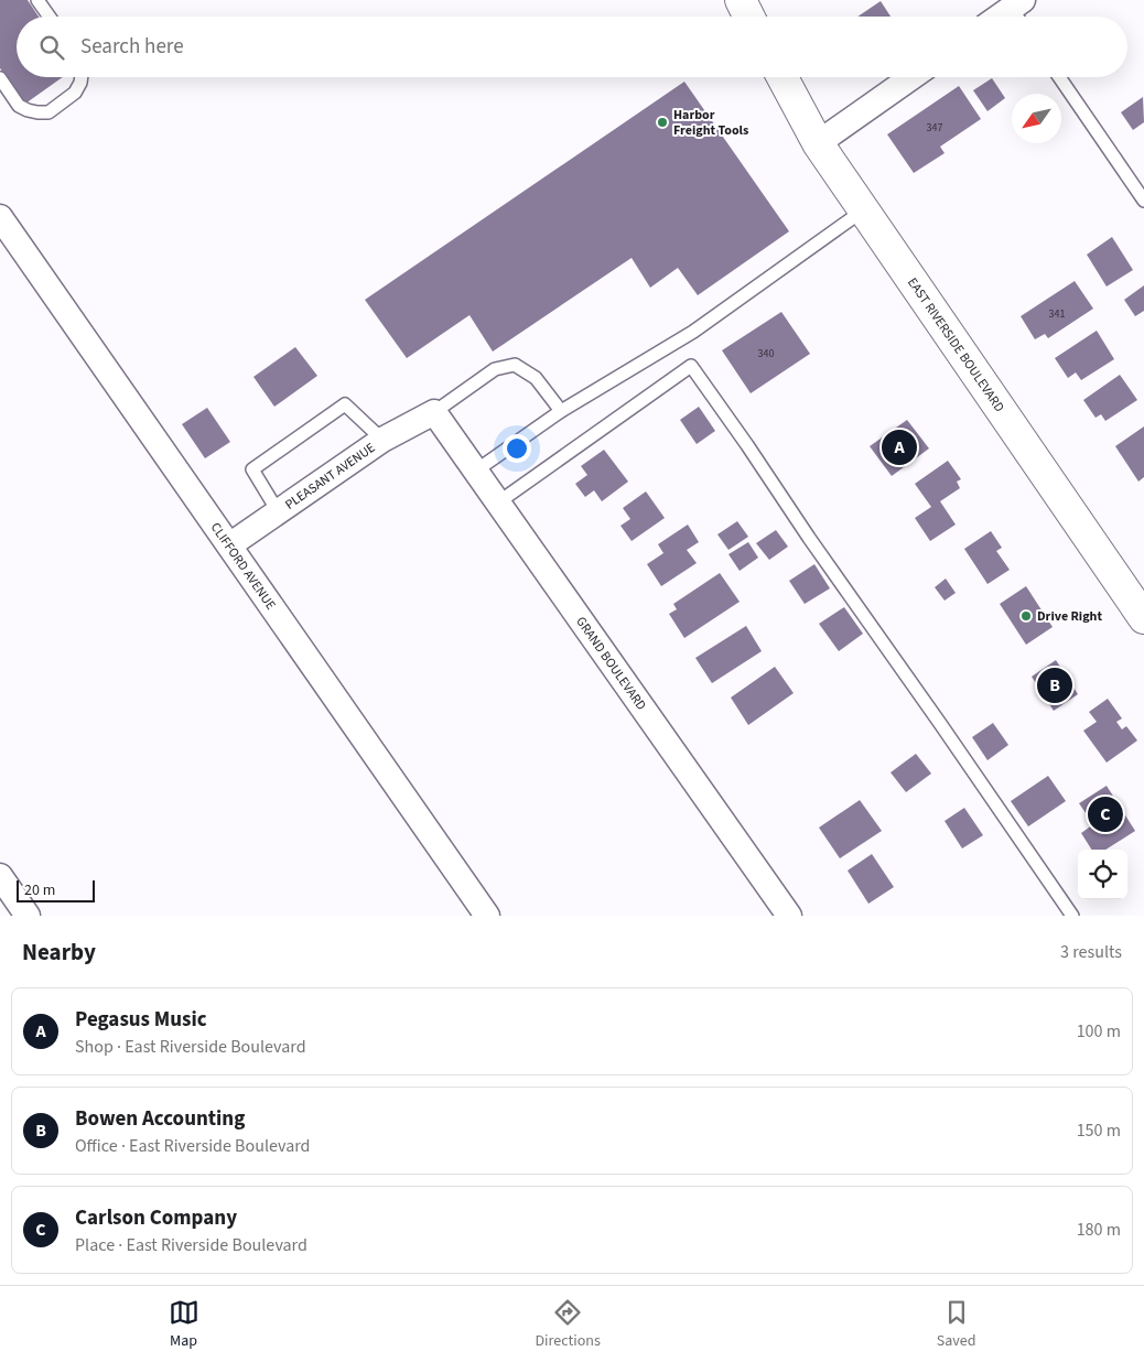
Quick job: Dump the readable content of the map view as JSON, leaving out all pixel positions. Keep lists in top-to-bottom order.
{
  "streets": {
    "main road": ["EAST RIVERSIDE BOULEVARD"],
    "street": ["PLEASANT AVENUE", "CLIFFORD AVENUE", "GRAND BOULEVARD"]
  },
  "crossings": [
    ["PLEASANT AVENUE", "CLIFFORD AVENUE"],
    ["PLEASANT AVENUE", "GRAND BOULEVARD"]
  ],
  "places": ["Harbor Freight Tools", "Drive Right"],
  "house_numbers": ["347", "341", "340"],
  "scale_bar": "20 m",
  "north": "bottom left",
  "page": {
    "search": "Search here",
    "pins": ["A", "B", "C"],
    "scale": "20 m",
    "heading": ["Nearby", "3 results"],
    "list": [
      {
        "mark": "A",
        "name": "Pegasus Music",
        "note": "Shop · East Riverside Boulevard",
        "value": "100 m"
      },
      {
        "mark": "B",
        "name": "Bowen Accounting",
        "note": "Office · East Riverside Boulevard",
        "value": "150 m"
      },
      {
        "mark": "C",
        "name": "Carlson Company",
        "note": "Place · East Riverside Boulevard",
        "value": "180 m"
      }
    ],
    "nav": ["Map", "Directions", "Saved"]
  }
}
